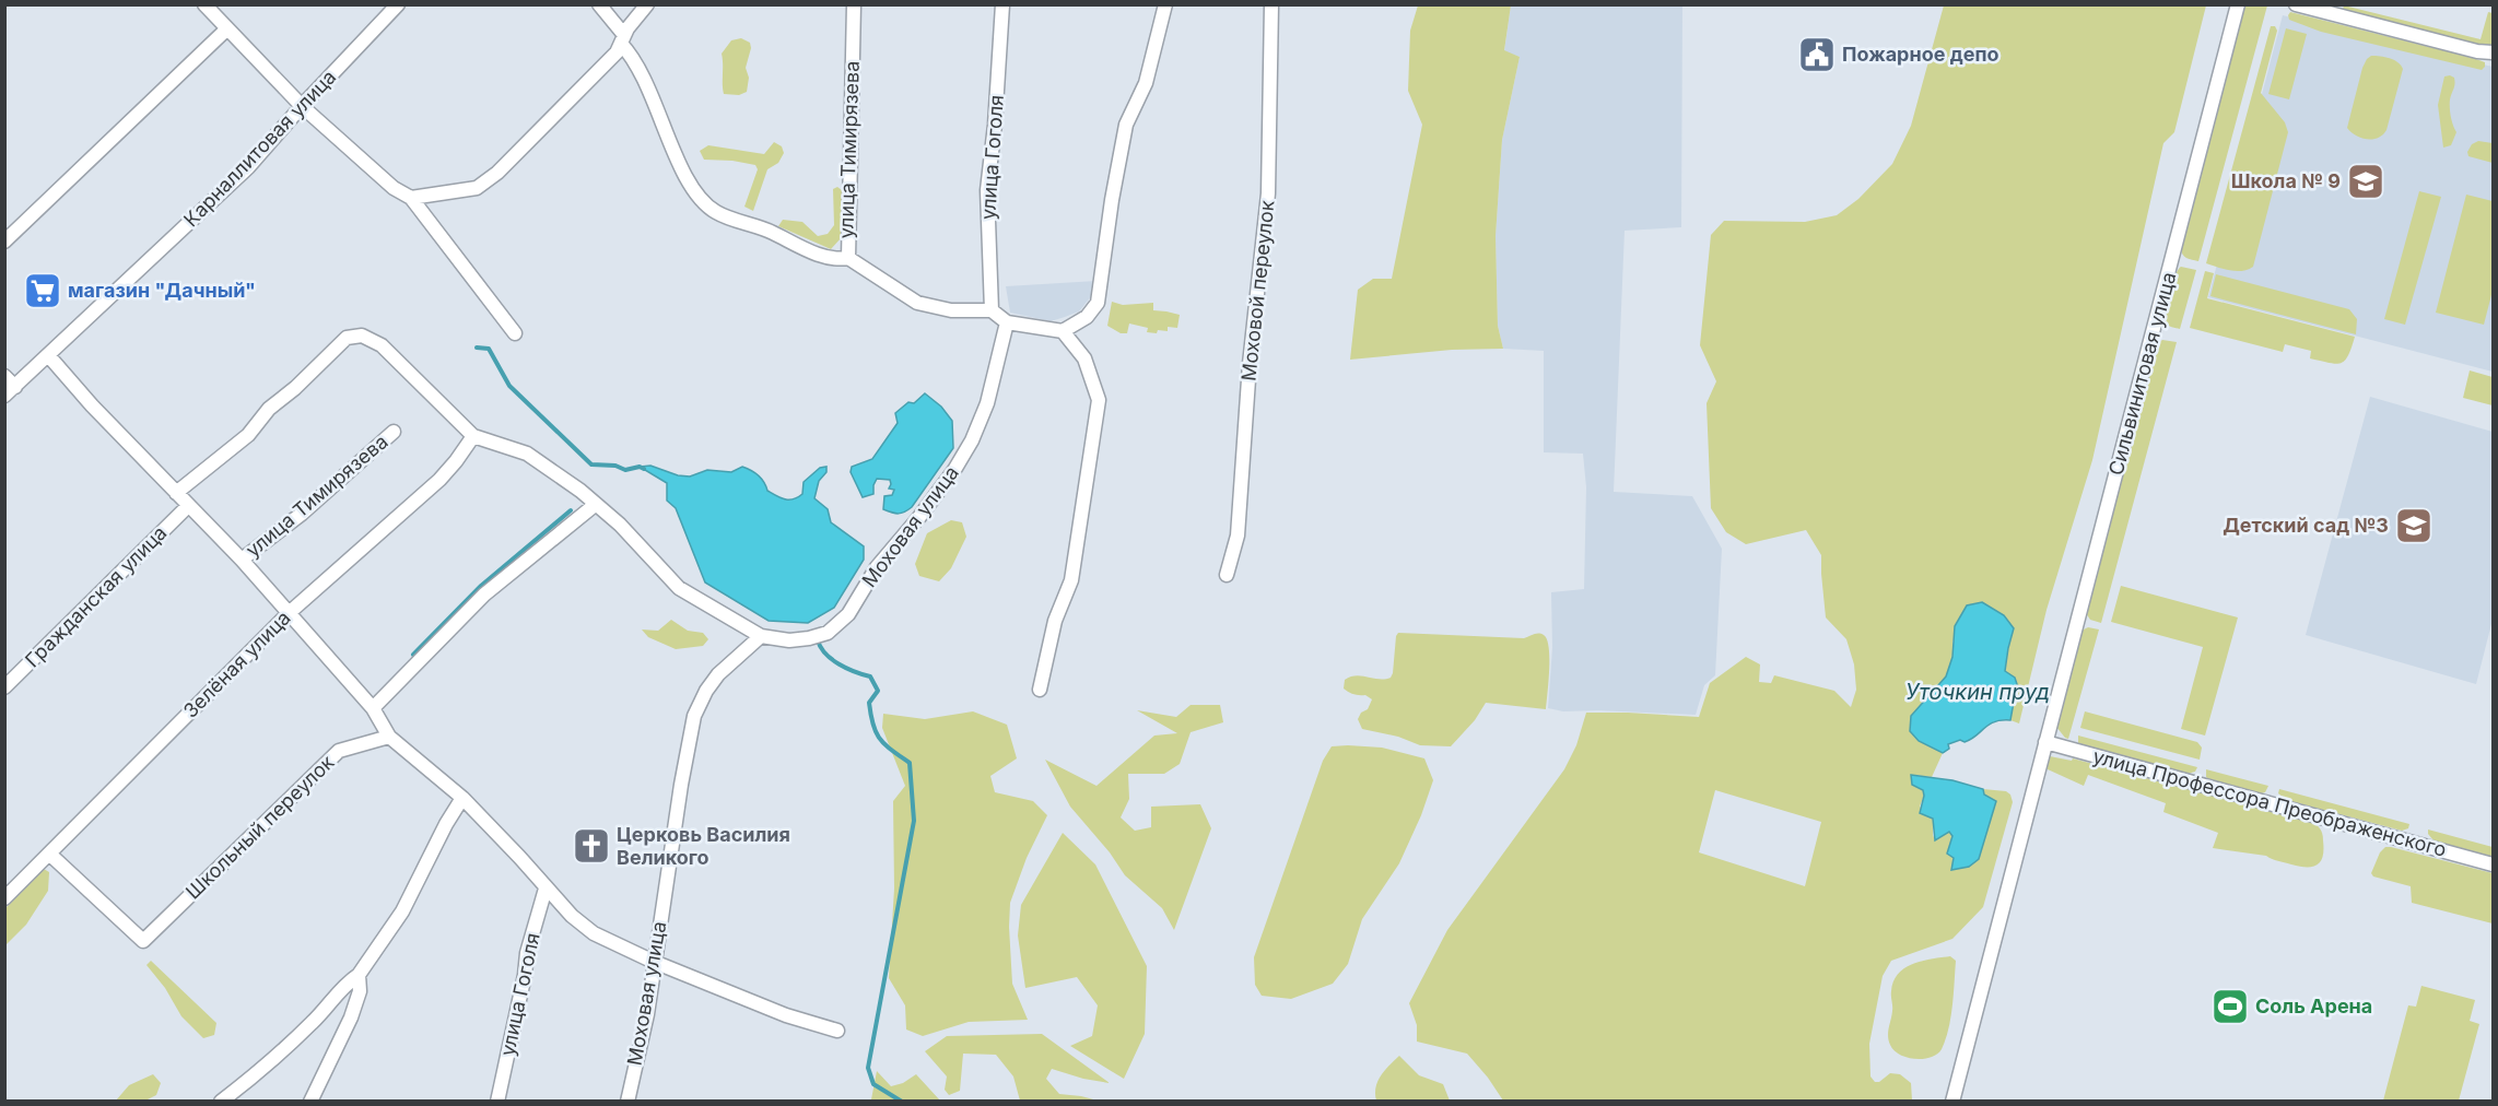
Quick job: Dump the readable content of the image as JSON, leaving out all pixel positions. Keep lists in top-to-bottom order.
{
  "streets": {
    "street": [
      "Карналлитовая улица",
      "улица Тимирязева",
      "улица Гоголя",
      "Моховой переулок",
      "Сильвинитовая улица",
      "Моховая улица",
      "Гражданская улица",
      "Зелёная улица",
      "улица Профессора Преображенского",
      "Школьный переулок"
    ]
  },
  "crossings": [
    ["улица Тимирязева", "улица Гоголя"],
    ["Сильвинитовая улица", "улица Профессора Преображенского"],
    ["Зелёная улица", "Школьный переулок"]
  ],
  "water": ["Уточкин пруд"],
  "places": {
    "public building": ["Пожарное депо"],
    "school or university": ["Школа № 9", "Детский сад №3"],
    "supermarket": ["магазин \"Дачный\""],
    "church": ["Церковь Василия Великого"],
    "sports": ["Соль Арена"]
  }
}
